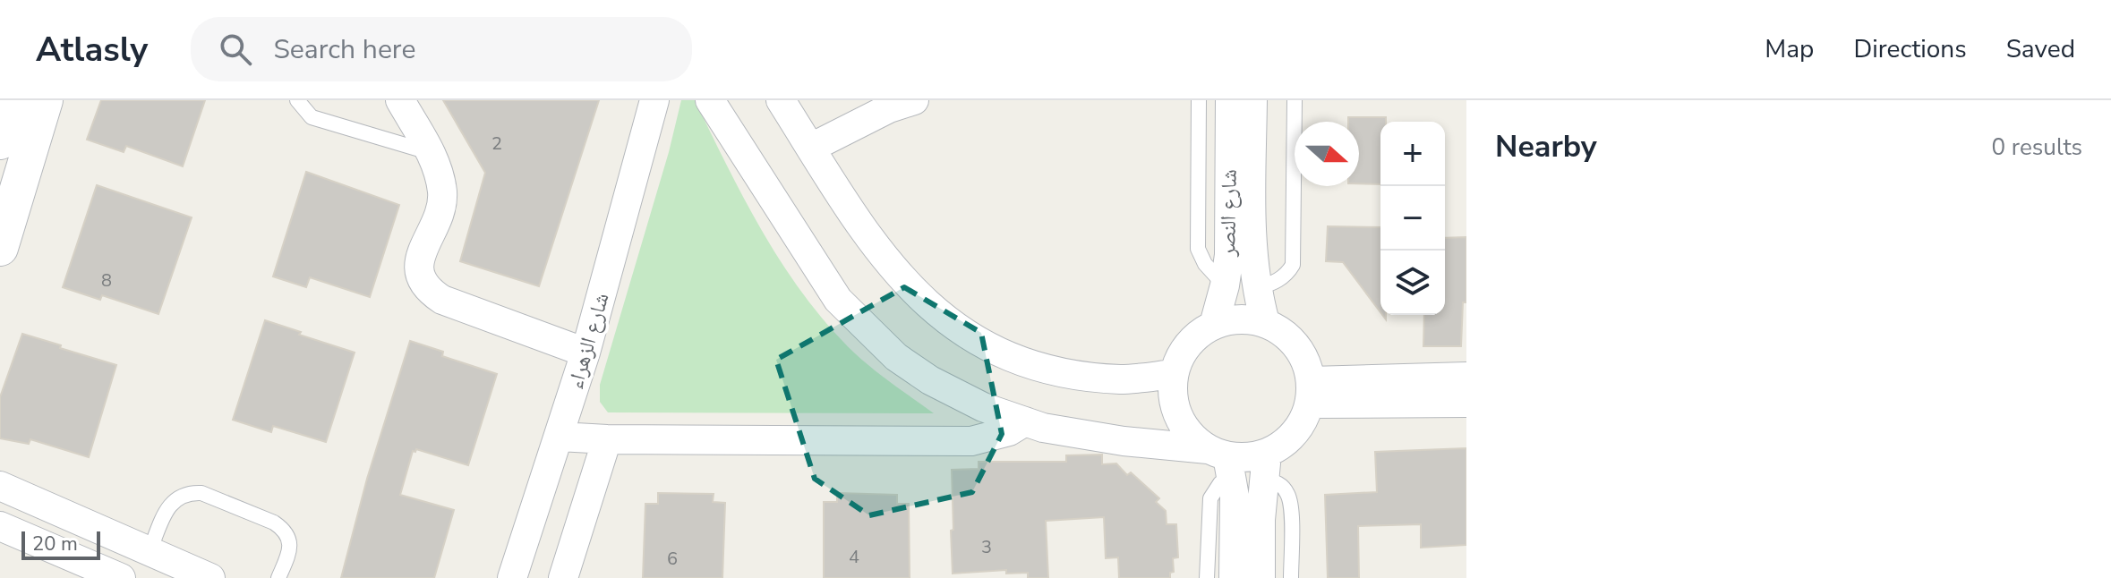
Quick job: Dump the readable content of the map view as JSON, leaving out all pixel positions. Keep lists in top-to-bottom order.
{
  "streets": {
    "street": ["شارع النصر", "شارع الزهراء"]
  },
  "house_numbers": [
    "2",
    "8",
    "3",
    "4",
    "6"
  ],
  "scale_bar": "20 m",
  "north": "right",
  "page": {
    "header": "Atlasly",
    "search": "Search here",
    "nav": ["Map", "Directions", "Saved"],
    "heading": ["Nearby", "0 results"],
    "map_buttons": ["+", "−"],
    "scale": "20 m"
  }
}
